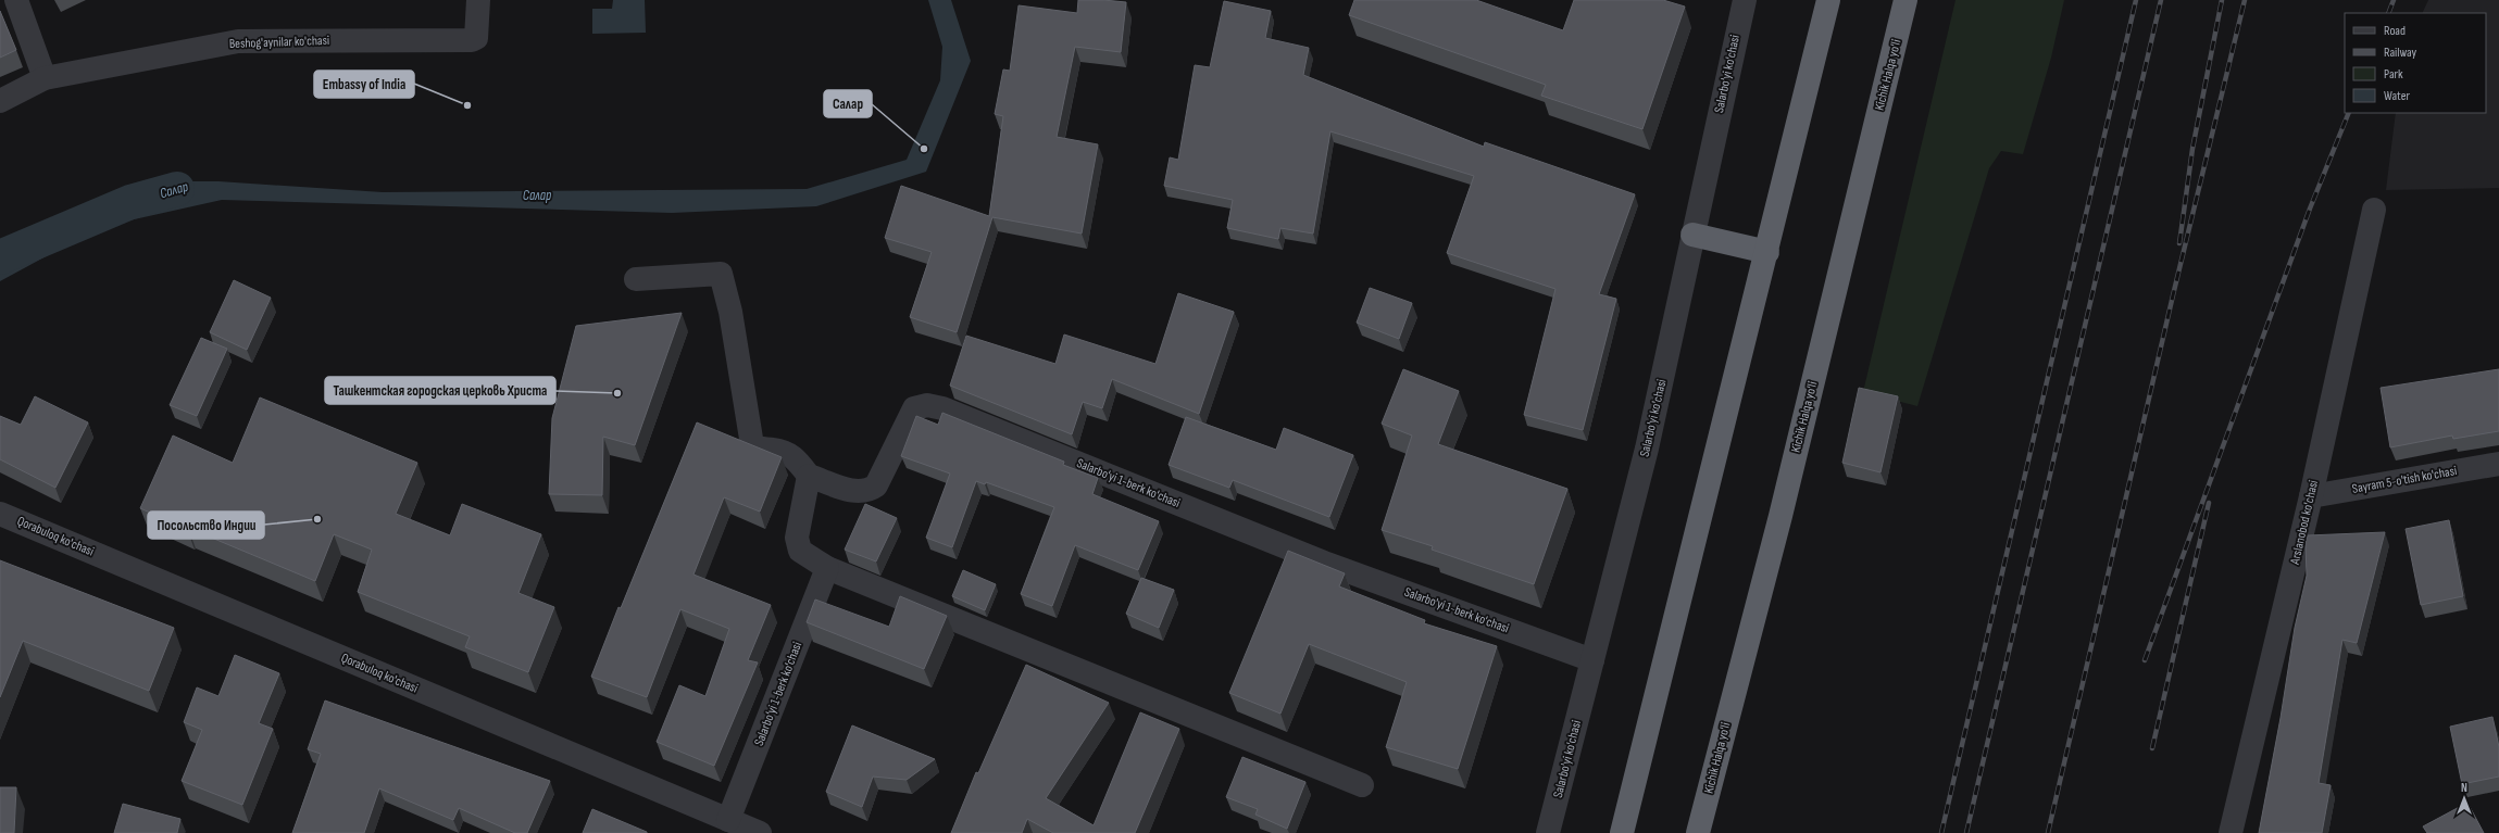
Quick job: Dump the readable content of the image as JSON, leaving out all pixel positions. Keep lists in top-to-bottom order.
{
  "streets": {
    "highway": ["Kichik Halqa yo'li"],
    "street": [
      "Beshog'aynilar ko'chasi",
      "Salarbo'yi ko'chasi",
      "Sayram 5-o'tish ko'chasi",
      "Salarbo'yi 1-berk ko'chasi",
      "Arslanobod ko'chasi",
      "Qorabuloq ko'chasi"
    ]
  },
  "crossings": [
    ["Salarbo'yi ko'chasi", "Salarbo'yi 1-berk ko'chasi"],
    ["Sayram 5-o'tish ko'chasi", "Arslanobod ko'chasi"],
    ["Salarbo'yi 1-berk ko'chasi", "Qorabuloq ko'chasi"]
  ],
  "water": ["Салар"],
  "places": [
    "Embassy of India",
    "Салар",
    "Ташкентская городская церковь Христа",
    "Посольство Индии"
  ],
  "legend": [
    "Road",
    "Railway",
    "Park",
    "Water"
  ],
  "north": "top"
}
